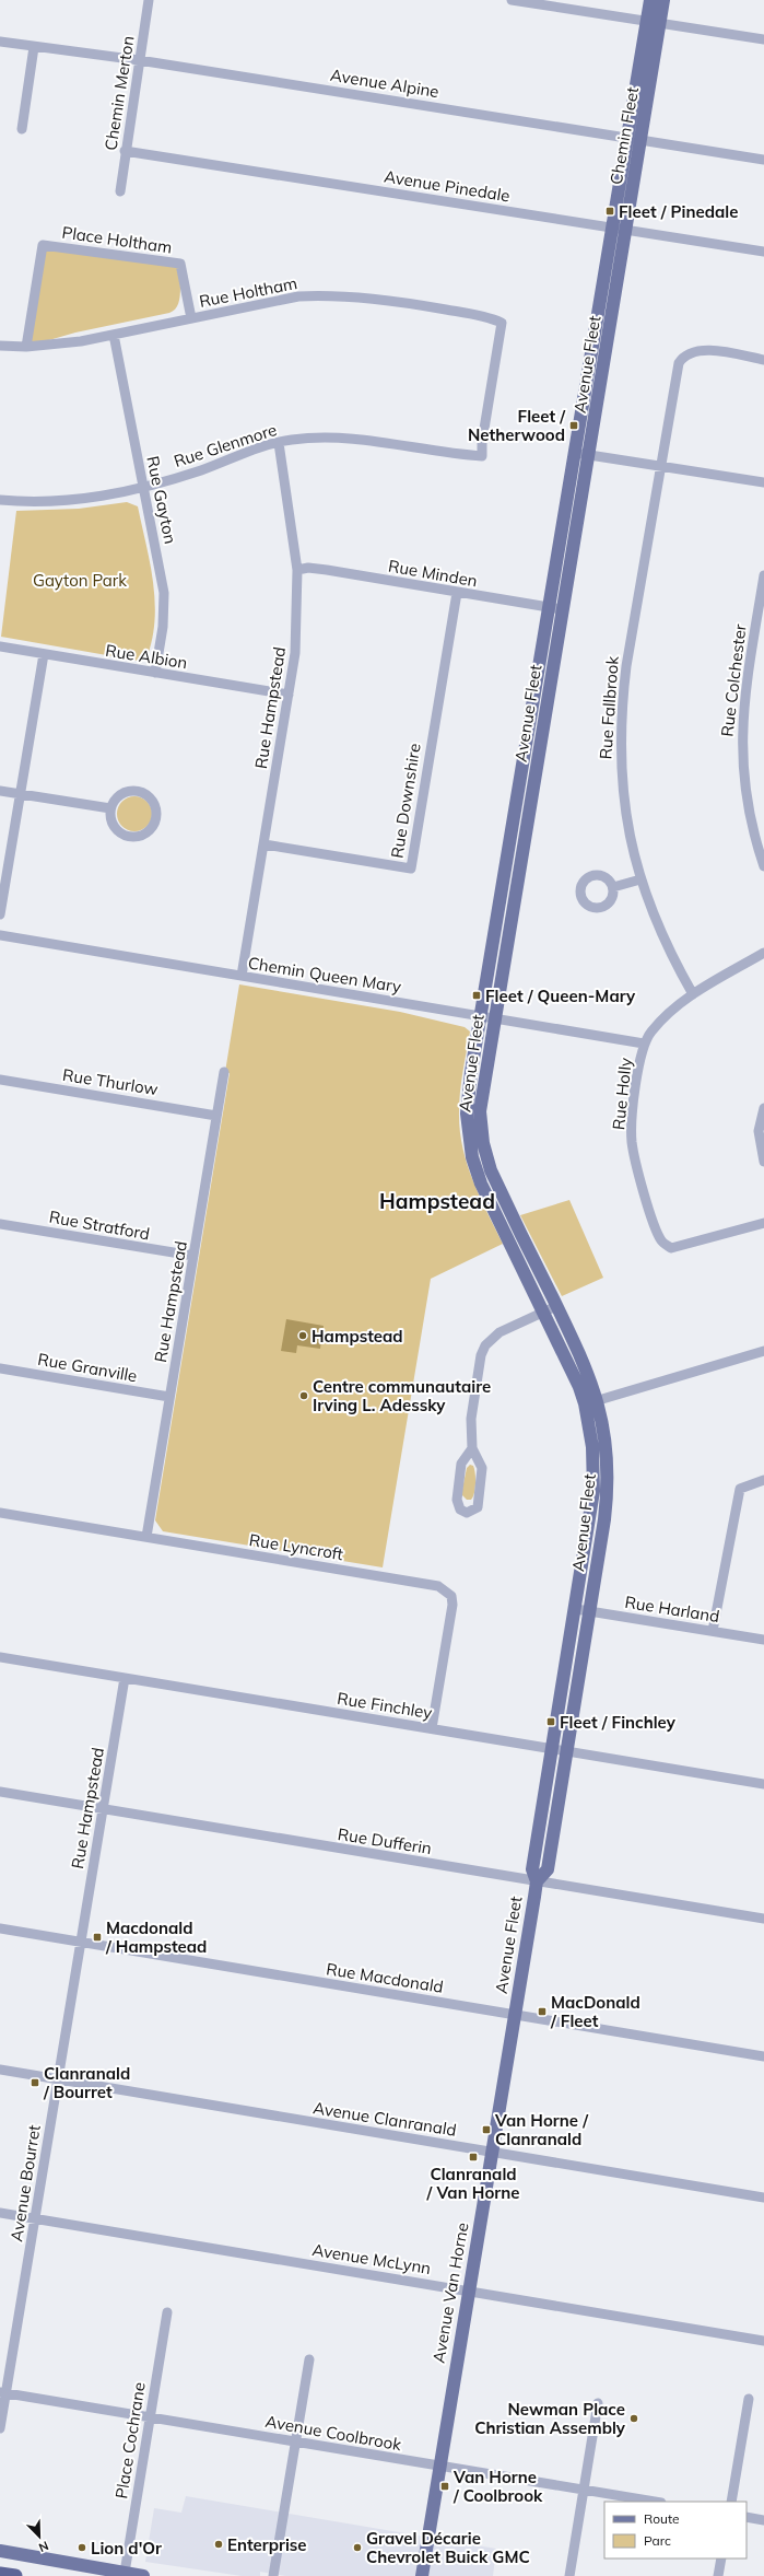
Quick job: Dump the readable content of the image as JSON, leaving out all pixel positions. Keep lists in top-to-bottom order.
{
  "streets": {
    "main road": ["Chemin Fleet", "Avenue Fleet", "Avenue Van Horne"],
    "street": [
      "Avenue Alpine",
      "Chemin Merton",
      "Avenue Pinedale",
      "Place Holtham",
      "Rue Holtham",
      "Rue Glenmore",
      "Rue Gayton",
      "Rue Minden",
      "Rue Albion",
      "Rue Colchester",
      "Rue Hampstead",
      "Rue Fallbrook",
      "Rue Downshire",
      "Chemin Queen Mary",
      "Rue Thurlow",
      "Rue Holly",
      "Rue Stratford",
      "Rue Granville",
      "Rue Lyncroft",
      "Rue Harland",
      "Rue Finchley",
      "Rue Dufferin",
      "Rue Macdonald",
      "Avenue Clanranald",
      "Avenue Bourret",
      "Avenue McLynn",
      "Avenue Coolbrook",
      "Place Cochrane"
    ]
  },
  "crossings": [
    ["Avenue Alpine", "Chemin Merton"],
    ["Avenue Alpine", "Chemin Fleet"],
    ["Chemin Merton", "Avenue Pinedale"],
    ["Chemin Fleet", "Avenue Pinedale"],
    ["Chemin Fleet", "Avenue Fleet"],
    ["Place Holtham", "Rue Holtham"],
    ["Rue Holtham", "Rue Glenmore"],
    ["Rue Holtham", "Rue Gayton"],
    ["Avenue Fleet", "Rue Minden"],
    ["Avenue Fleet", "Chemin Queen Mary"],
    ["Avenue Fleet", "Rue Harland"],
    ["Avenue Fleet", "Rue Finchley"],
    ["Avenue Fleet", "Rue Dufferin"],
    ["Avenue Fleet", "Rue Macdonald"],
    ["Avenue Fleet", "Avenue Van Horne"],
    ["Rue Glenmore", "Rue Gayton"],
    ["Rue Glenmore", "Rue Hampstead"],
    ["Rue Gayton", "Rue Albion"],
    ["Rue Minden", "Rue Hampstead"],
    ["Rue Minden", "Rue Downshire"],
    ["Rue Albion", "Rue Hampstead"],
    ["Rue Hampstead", "Rue Downshire"],
    ["Rue Hampstead", "Chemin Queen Mary"],
    ["Rue Hampstead", "Rue Thurlow"],
    ["Rue Hampstead", "Rue Stratford"],
    ["Rue Hampstead", "Rue Granville"],
    ["Rue Hampstead", "Rue Lyncroft"],
    ["Rue Hampstead", "Rue Finchley"],
    ["Rue Hampstead", "Rue Dufferin"],
    ["Rue Hampstead", "Rue Macdonald"],
    ["Rue Hampstead", "Avenue Bourret"],
    ["Rue Fallbrook", "Rue Holly"],
    ["Chemin Queen Mary", "Rue Holly"],
    ["Rue Lyncroft", "Rue Finchley"],
    ["Rue Macdonald", "Avenue Bourret"],
    ["Rue Macdonald", "Avenue Van Horne"],
    ["Avenue Clanranald", "Avenue Bourret"],
    ["Avenue Clanranald", "Avenue Van Horne"],
    ["Avenue Bourret", "Avenue McLynn"],
    ["Avenue Bourret", "Avenue Coolbrook"],
    ["Avenue McLynn", "Avenue Van Horne"],
    ["Avenue Van Horne", "Avenue Coolbrook"],
    ["Avenue Coolbrook", "Place Cochrane"]
  ],
  "districts": ["Hampstead"],
  "parks": ["Gayton Park"],
  "places": {
    "transit": [
      "Fleet / Pinedale",
      "Fleet / Netherwood",
      "Fleet / Queen-Mary",
      "Fleet / Finchley",
      "Macdonald / Hampstead",
      "MacDonald / Fleet",
      "Clanranald / Bourret",
      "Van Horne / Clanranald",
      "Clanranald / Van Horne",
      "Van Horne / Coolbrook"
    ],
    "other": [
      "Hampstead",
      "Centre communautaire Irving L. Adessky",
      "Newman Place Christian Assembly",
      "Enterprise",
      "Lion d'Or",
      "Gravel Décarie Chevrolet Buick GMC"
    ]
  },
  "legend": ["Route", "Parc"],
  "north": "bottom right"
}
